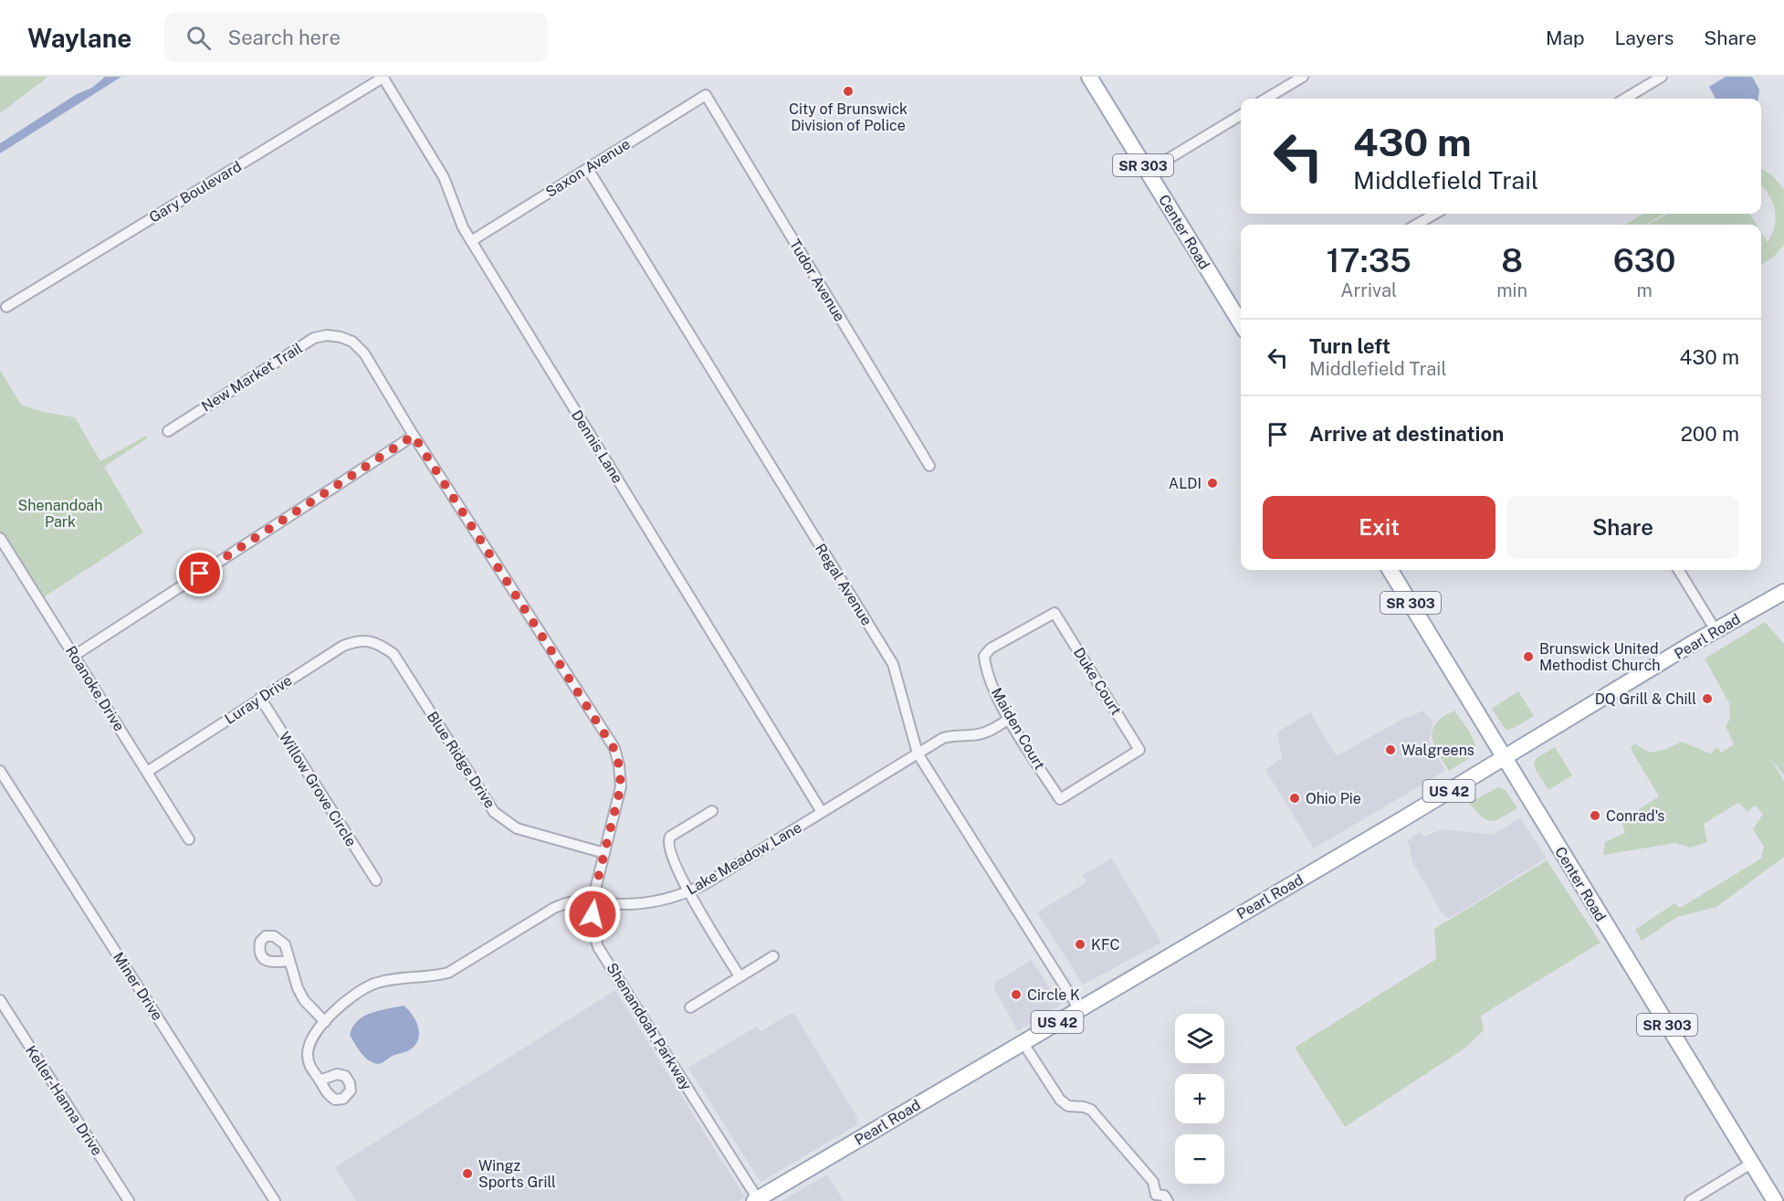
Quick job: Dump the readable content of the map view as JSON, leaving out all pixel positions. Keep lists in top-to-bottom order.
{
  "streets": {
    "main road": [
      "SR 303",
      "Center Road",
      "Pearl Road",
      "US 42"
    ],
    "street": [
      "Saxon Avenue",
      "Gary Boulevard",
      "Tudor Avenue",
      "New Market Trail",
      "Dennis Lane",
      "Regal Avenue",
      "Duke Court",
      "Roanoke Drive",
      "Luray Drive",
      "Maiden Court",
      "Blue Ridge Drive",
      "Willow Grove Circle",
      "Lake Meadow Lane",
      "Miner Drive",
      "Shenandoah Parkway",
      "Keller-Hanna Drive"
    ]
  },
  "crossings": [
    ["Saxon Avenue", "Tudor Avenue"],
    ["Saxon Avenue", "Dennis Lane"],
    ["Saxon Avenue", "Regal Avenue"],
    ["Gary Boulevard", "Dennis Lane"],
    ["Center Road", "Pearl Road"],
    ["New Market Trail", "Shenandoah Parkway"],
    ["Dennis Lane", "Lake Meadow Lane"],
    ["Regal Avenue", "Pearl Road"],
    ["Regal Avenue", "Lake Meadow Lane"],
    ["Pearl Road", "Shenandoah Parkway"],
    ["Duke Court", "Maiden Court"],
    ["Roanoke Drive", "Luray Drive"],
    ["Luray Drive", "Blue Ridge Drive"],
    ["Luray Drive", "Willow Grove Circle"],
    ["Maiden Court", "Lake Meadow Lane"],
    ["Blue Ridge Drive", "Shenandoah Parkway"],
    ["Lake Meadow Lane", "Shenandoah Parkway"]
  ],
  "parks": ["Shenandoah Park"],
  "places": [
    "City of Brunswick Division of Police",
    "ALDI",
    "Brunswick United Methodist Church",
    "DQ Grill & Chill",
    "Walgreens",
    "Ohio Pie",
    "Conrad's",
    "KFC",
    "Circle K",
    "Wingz Sports Grill"
  ],
  "page": {
    "header": "Waylane",
    "search": "Search here",
    "nav": ["Map", "Layers", "Share"],
    "turn": ["430 m", "Middlefield Trail"],
    "eta": [
      "17:35",
      "Arrival",
      "8",
      "min",
      "630",
      "m"
    ],
    "list": [
      {
        "name": "Turn left",
        "note": "Middlefield Trail",
        "value": "430 m"
      },
      {
        "name": "Arrive at destination",
        "value": "200 m"
      }
    ],
    "buttons": ["Exit", "Share"],
    "map_buttons": ["+", "−"]
  }
}
